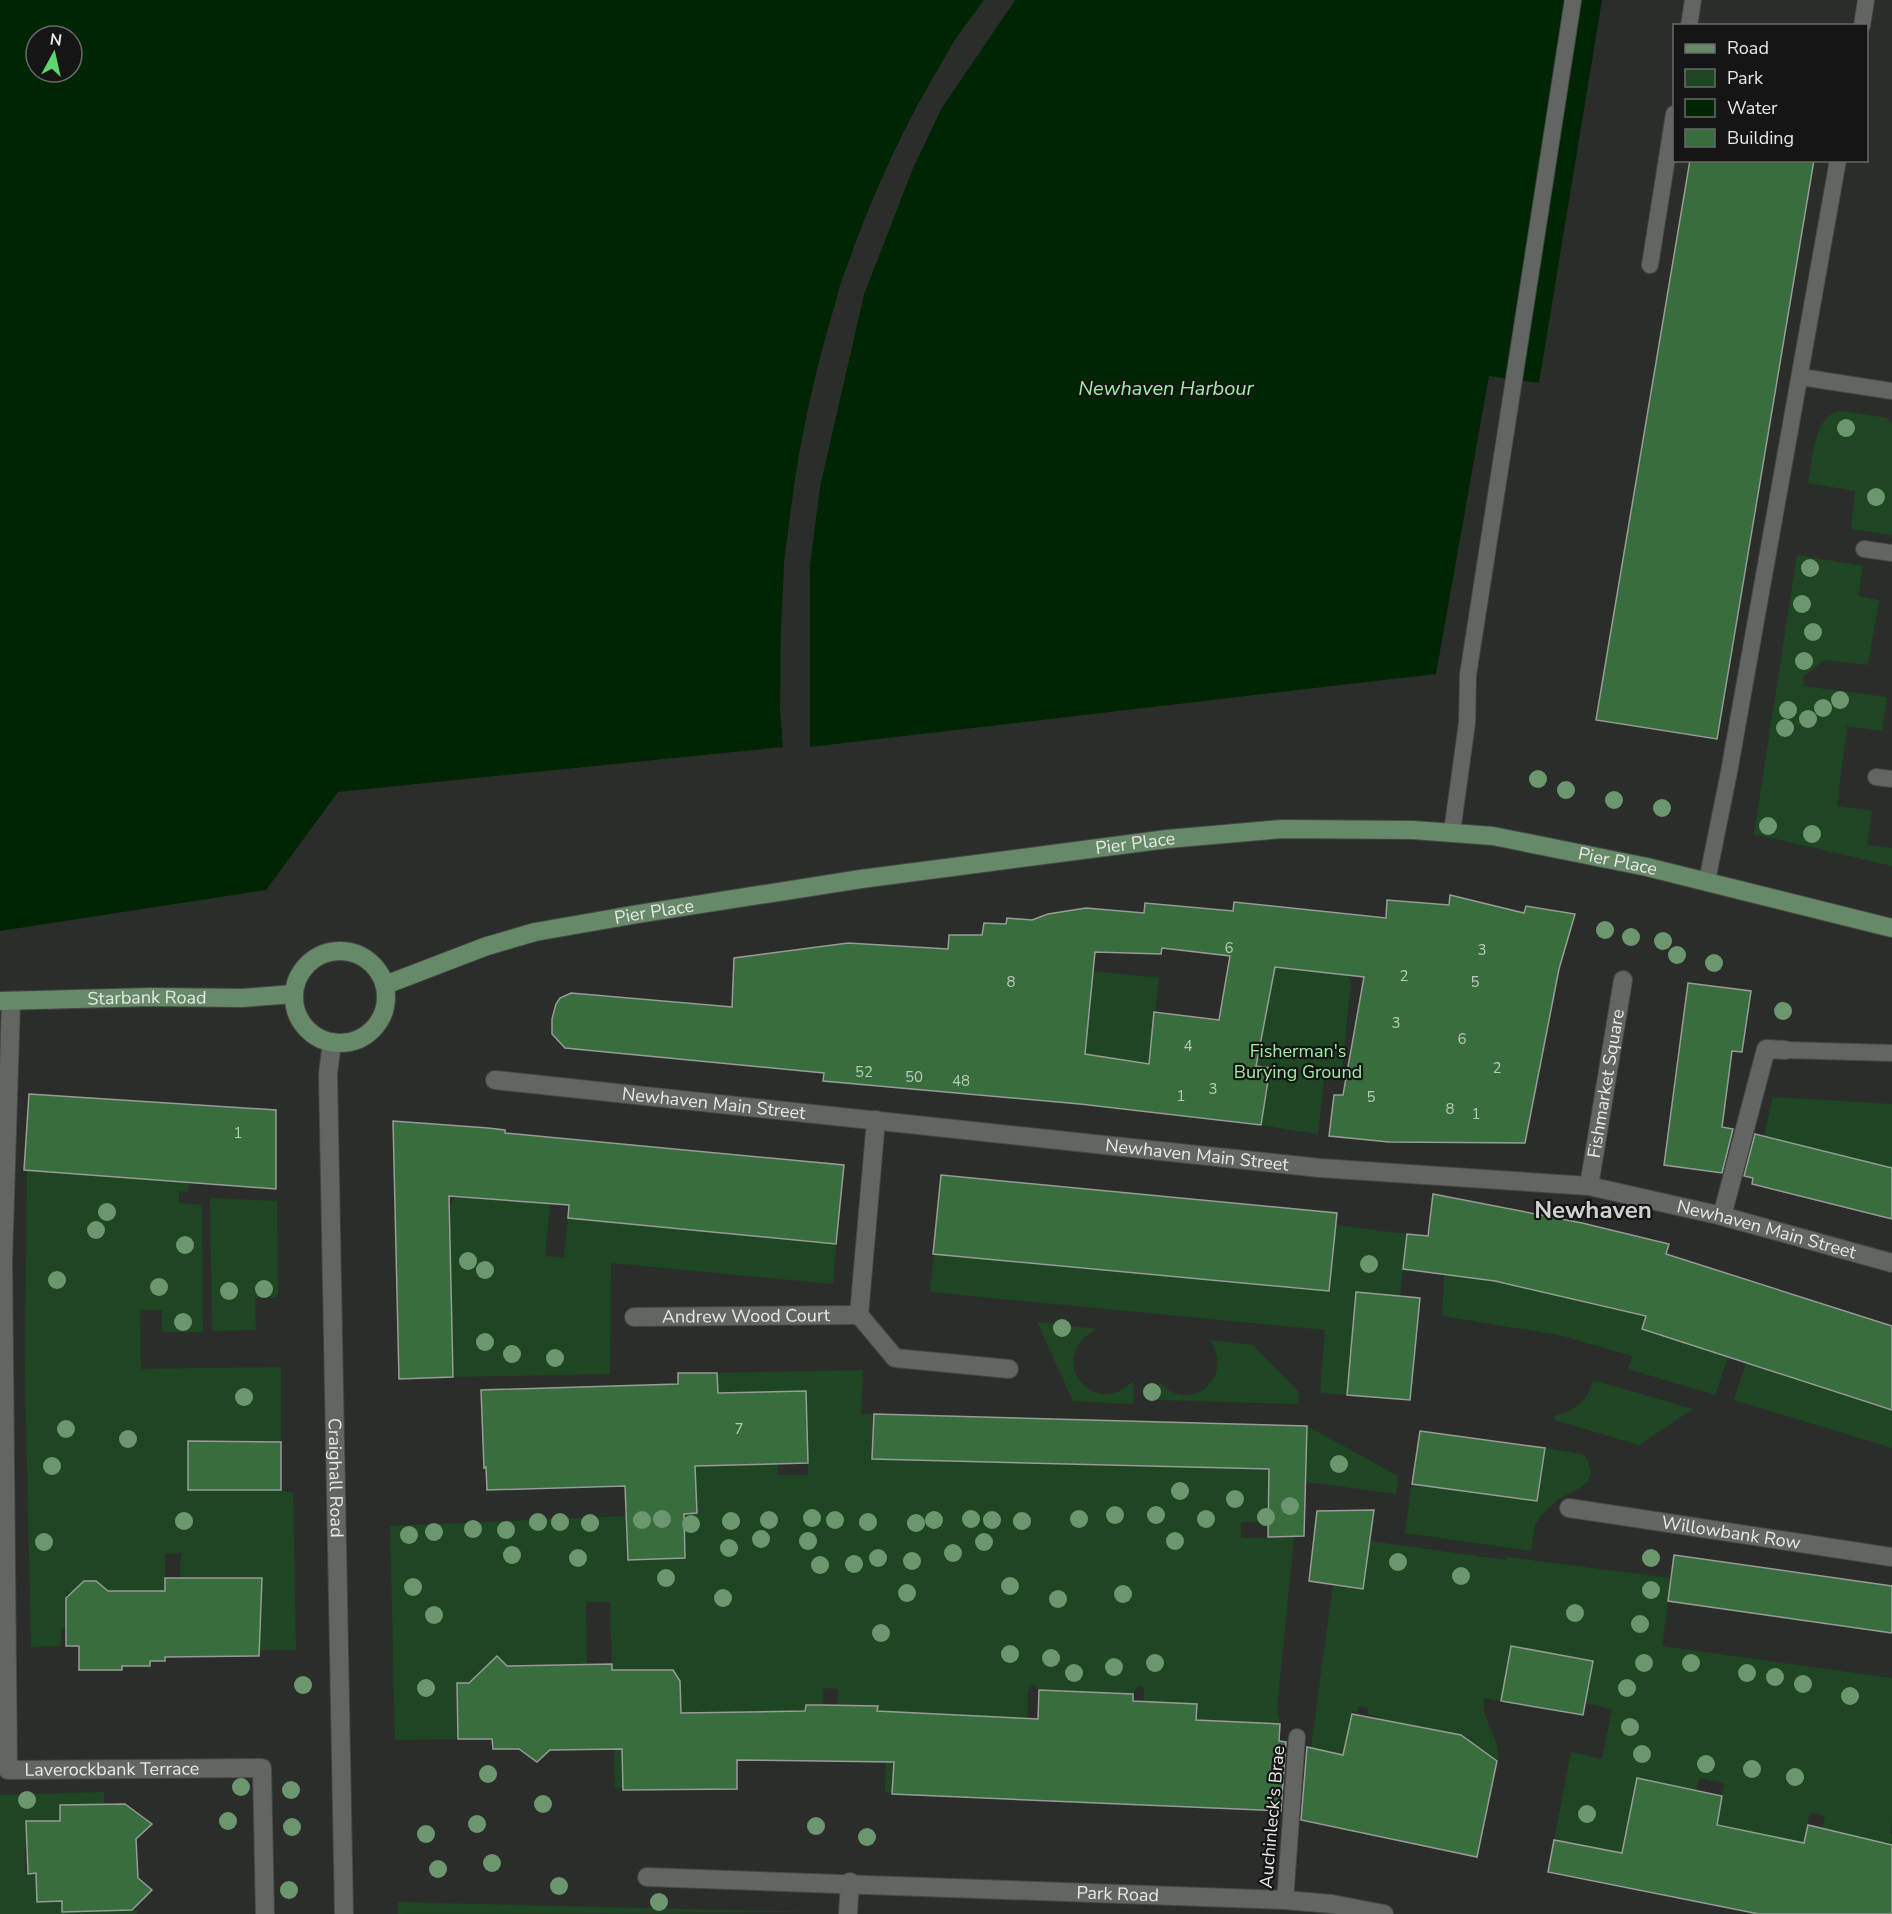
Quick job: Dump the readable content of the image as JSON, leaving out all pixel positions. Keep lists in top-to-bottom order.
{
  "streets": {
    "main road": ["Pier Place", "Starbank Road"],
    "street": [
      "Fishmarket Square",
      "Newhaven Main Street",
      "Andrew Wood Court",
      "Craighall Road",
      "Willowbank Row",
      "Laverockbank Terrace",
      "Park Road"
    ],
    "lane": ["Auchinleck's Brae"]
  },
  "crossings": [
    ["Pier Place", "Starbank Road"],
    ["Pier Place", "Craighall Road"],
    ["Starbank Road", "Craighall Road"],
    ["Starbank Road", "Laverockbank Terrace"],
    ["Fishmarket Square", "Newhaven Main Street"],
    ["Auchinleck's Brae", "Park Road"]
  ],
  "districts": ["Newhaven"],
  "water": ["Newhaven Harbour"],
  "parks": ["Fisherman's Burying Ground"],
  "house_numbers": [
    "6",
    "3",
    "2",
    "8",
    "5",
    "3",
    "6",
    "4",
    "2",
    "52",
    "50",
    "48",
    "3",
    "1",
    "5",
    "8",
    "1",
    "1",
    "7"
  ],
  "legend": [
    "Road",
    "Park",
    "Water",
    "Building"
  ],
  "north": "top"
}
